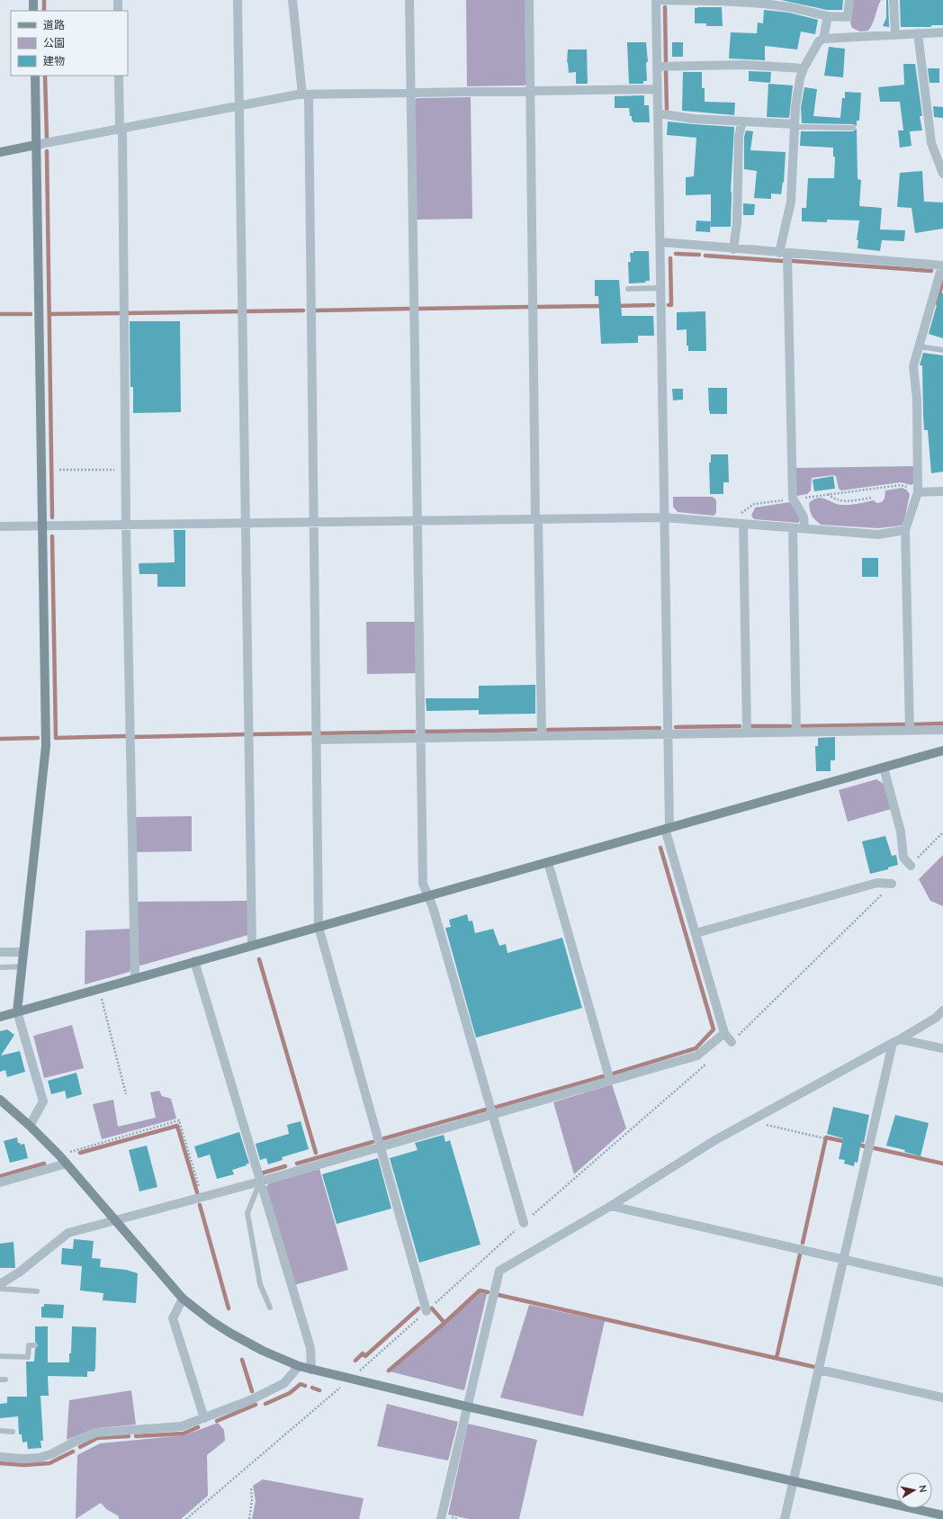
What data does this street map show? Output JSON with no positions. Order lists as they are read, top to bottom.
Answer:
{
  "legend": ["道路", "公園", "建物"],
  "north": "right"
}
